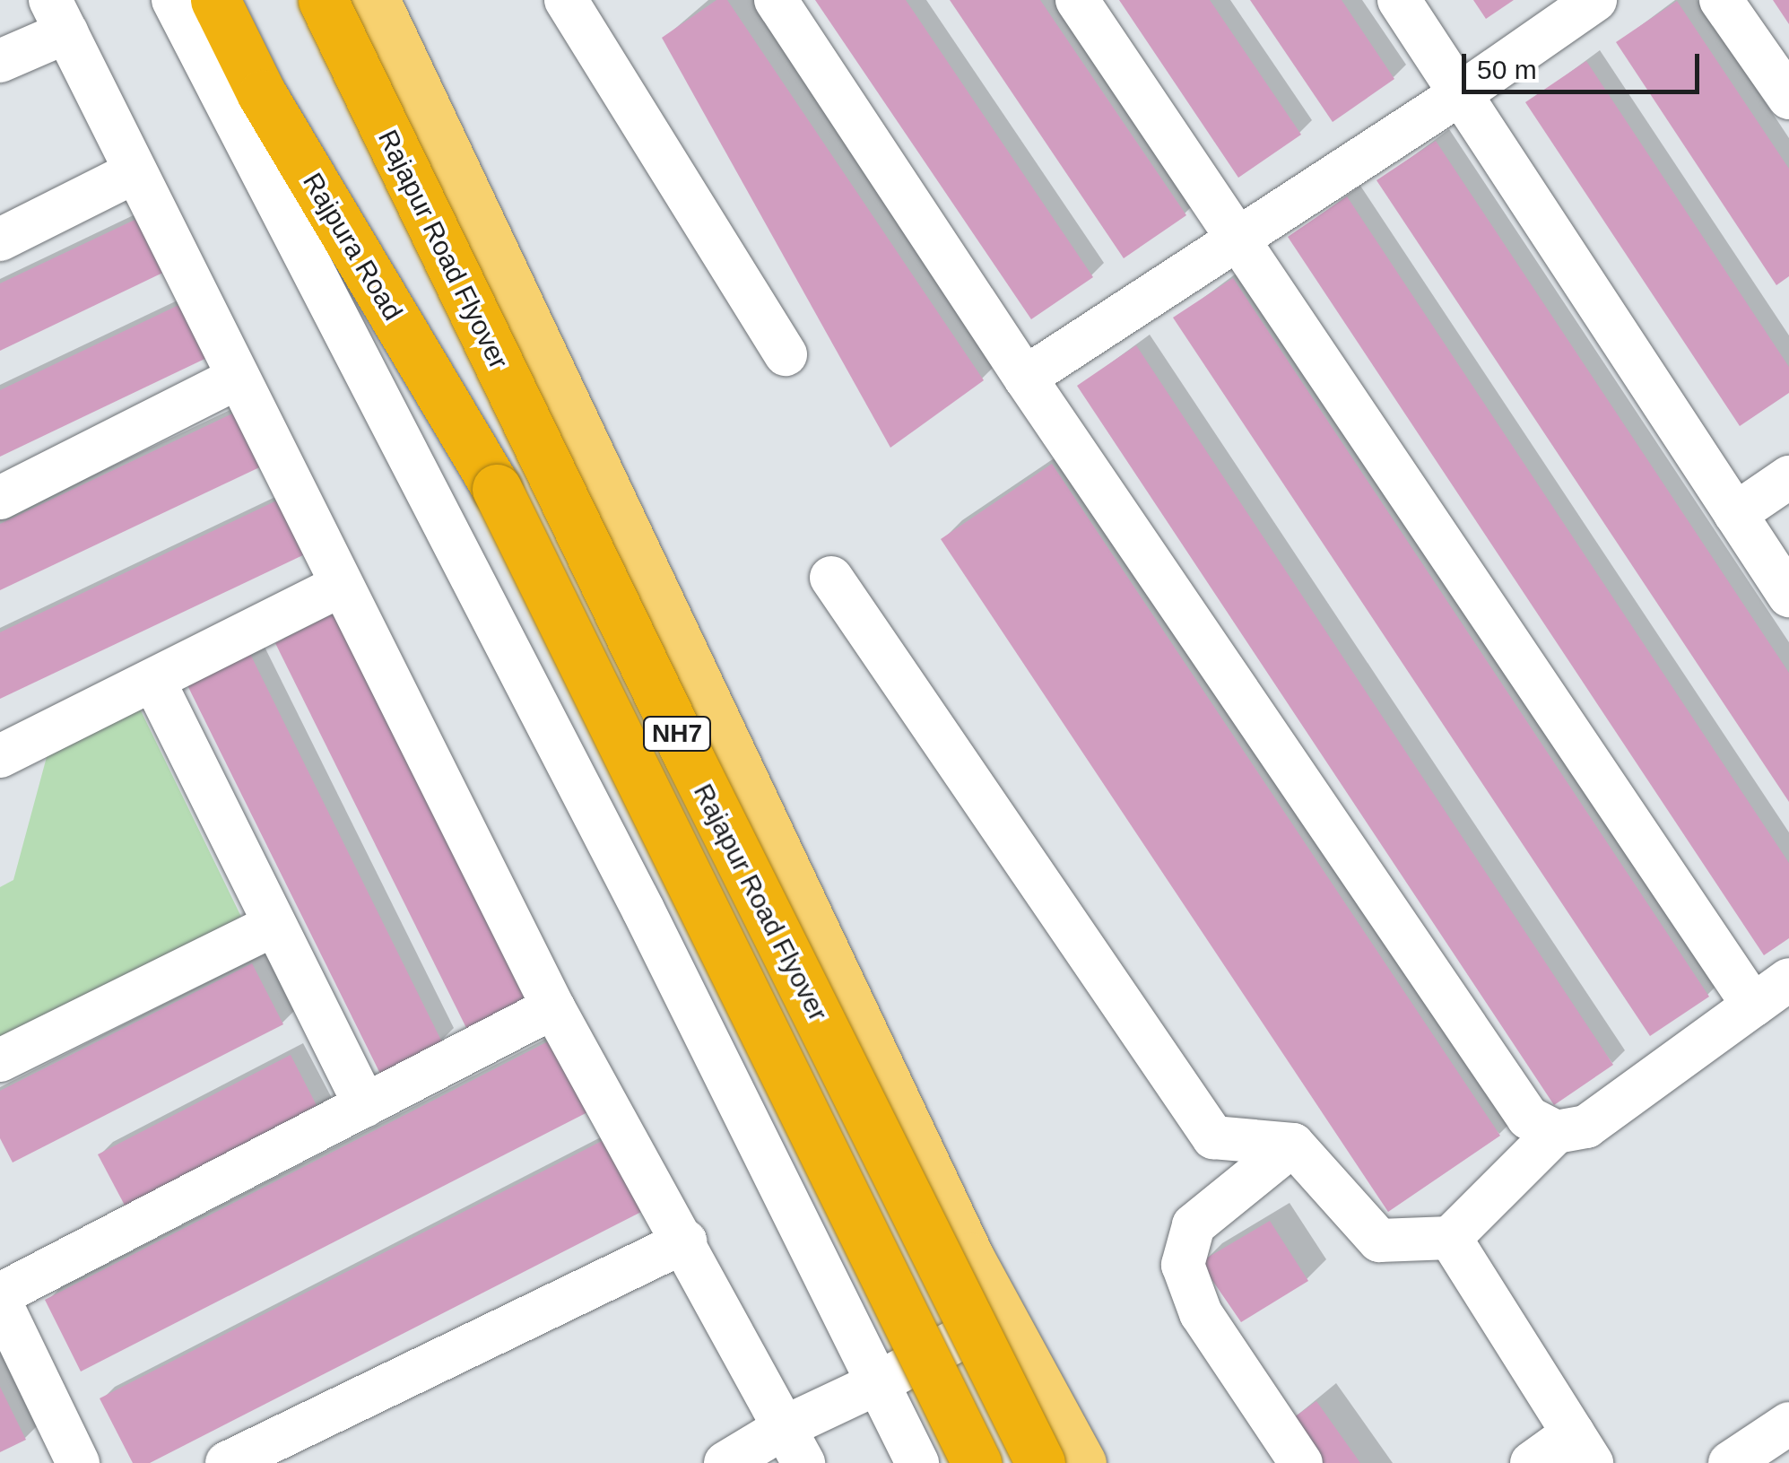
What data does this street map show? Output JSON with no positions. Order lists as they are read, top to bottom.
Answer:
{
  "streets": {
    "highway": ["Rajpura Road", "Rajapur Road Flyover", "NH7"]
  },
  "crossings": [
    ["Rajpura Road", "Rajapur Road Flyover"]
  ],
  "scale_bar": "50 m"
}
